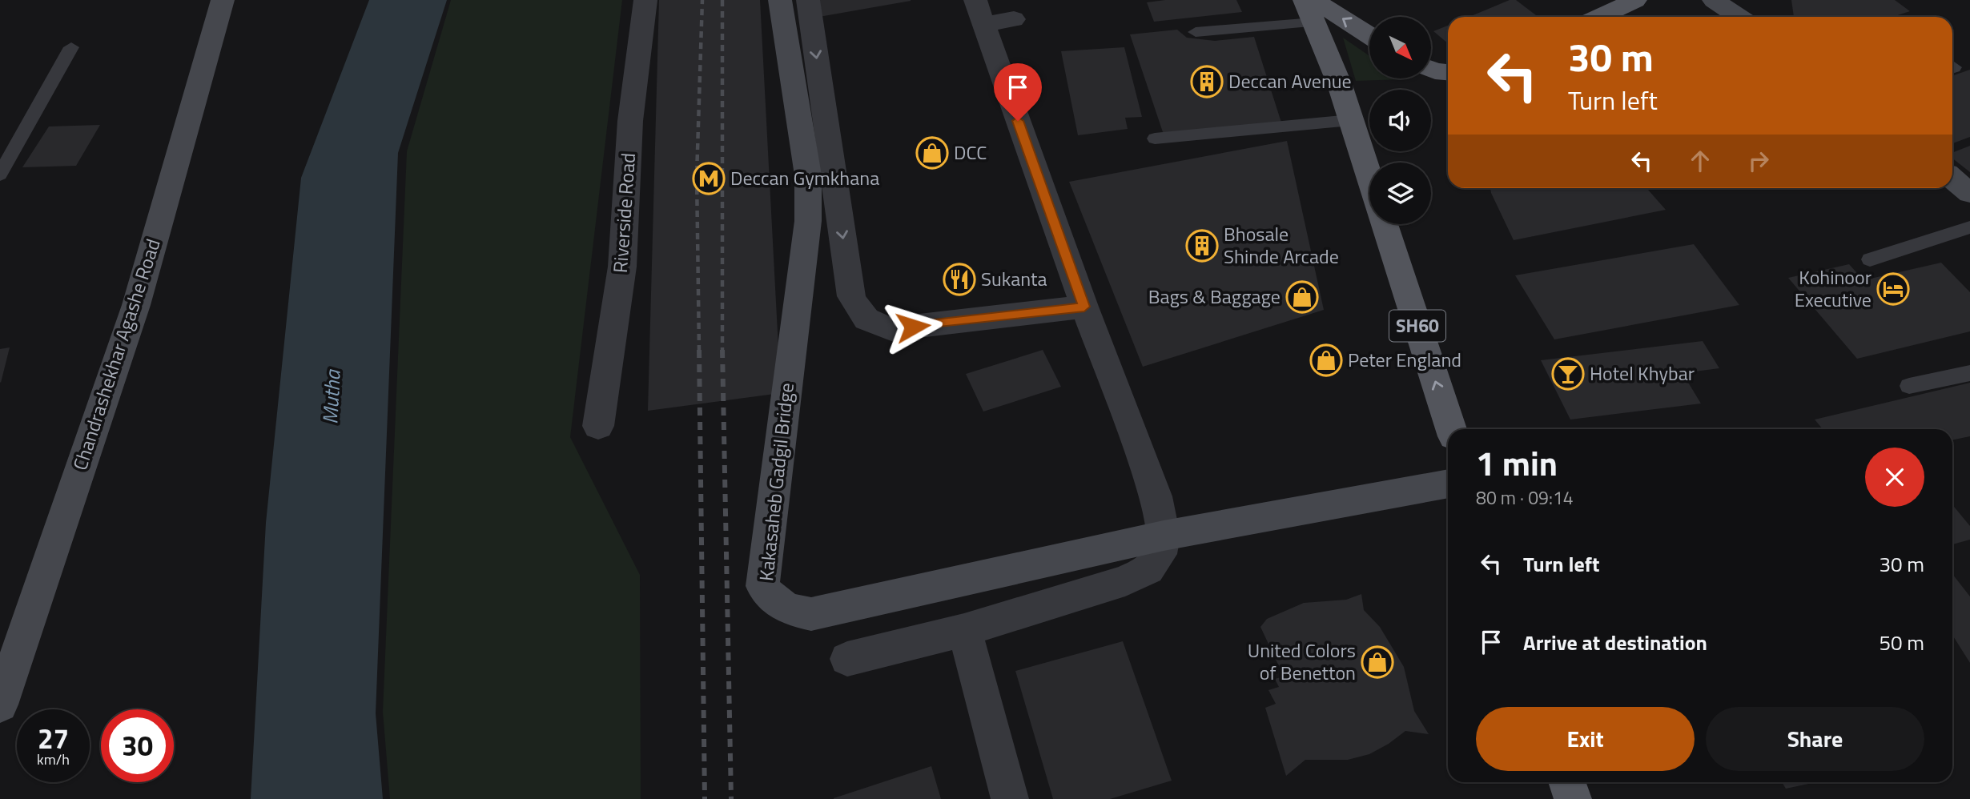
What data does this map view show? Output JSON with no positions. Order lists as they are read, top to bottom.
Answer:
{
  "streets": {
    "main road": ["SH60"],
    "street": ["Riverside Road", "Chandrashekhar Agashe Road", "Kakasaheb Gadgil Bridge"]
  },
  "water": ["Mutha"],
  "places": {
    "building": ["Deccan Avenue", "Bhosale Shinde Arcade"],
    "shop": [
      "DCC",
      "Bags & Baggage",
      "Peter England",
      "United Colors of Benetton"
    ],
    "metro station": ["Deccan Gymkhana"],
    "restaurant": ["Sukanta"],
    "hotel": ["Kohinoor Executive"],
    "bar": ["Hotel Khybar"]
  },
  "north": "bottom right",
  "page": {
    "turn": ["30 m", "Turn left"],
    "heading": ["1 min", "80 m · 09:14"],
    "list": [
      {
        "name": "Turn left",
        "value": "30 m"
      },
      {
        "name": "Arrive at destination",
        "value": "50 m"
      }
    ],
    "buttons": ["Exit", "Share"],
    "speed": "27 km/h",
    "limit": "30"
  }
}
